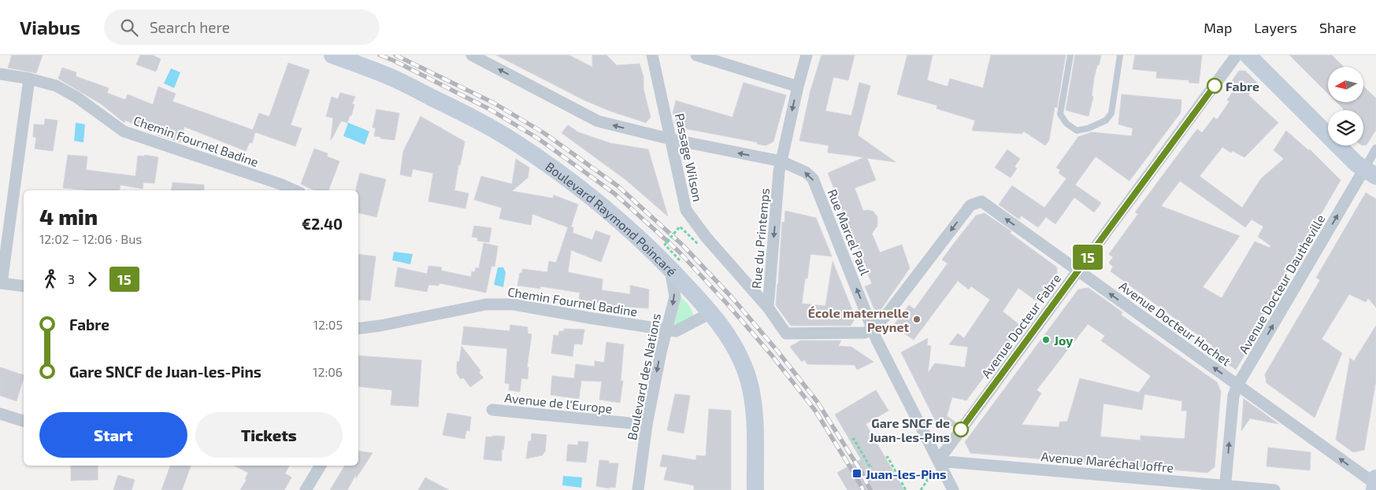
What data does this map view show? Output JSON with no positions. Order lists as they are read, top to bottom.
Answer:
{
  "streets": {
    "main road": ["Boulevard Raymond Poincaré"],
    "street": [
      "Chemin Fournel Badine",
      "Passage Wilson",
      "Rue Marcel Paul",
      "Rue du Printemps",
      "Avenue Docteur Dautheville",
      "Avenue Docteur Hochet",
      "Avenue Docteur Fabre",
      "Boulevard des Nations",
      "Avenue de l'Europe",
      "Avenue Maréchal Joffre"
    ]
  },
  "crossings": [
    ["Chemin Fournel Badine", "Boulevard Raymond Poincaré"],
    ["Chemin Fournel Badine", "Boulevard des Nations"],
    ["Passage Wilson", "Rue Marcel Paul"],
    ["Passage Wilson", "Rue du Printemps"],
    ["Boulevard Raymond Poincaré", "Boulevard des Nations"],
    ["Rue Marcel Paul", "Rue du Printemps"],
    ["Rue Marcel Paul", "Avenue Docteur Hochet"],
    ["Rue Marcel Paul", "Avenue Docteur Fabre"],
    ["Rue Marcel Paul", "Avenue Maréchal Joffre"],
    ["Rue du Printemps", "Avenue Docteur Hochet"],
    ["Avenue Docteur Dautheville", "Avenue Docteur Hochet"],
    ["Avenue Docteur Dautheville", "Avenue Maréchal Joffre"],
    ["Avenue Docteur Hochet", "Avenue Docteur Fabre"],
    ["Avenue Docteur Fabre", "Avenue Maréchal Joffre"],
    ["Boulevard des Nations", "Avenue de l'Europe"]
  ],
  "one_way": [
    "Rue Marcel Paul",
    "Rue du Printemps",
    "Avenue Docteur Dautheville",
    "Avenue Docteur Hochet",
    "Boulevard des Nations"
  ],
  "places": {
    "other": [
      "Fabre",
      "École maternelle Peynet",
      "Joy",
      "Gare SNCF de Juan-les-Pins"
    ],
    "transit": ["Juan-les-Pins"]
  },
  "lines": ["bus line 15"],
  "north": "left",
  "page": {
    "header": "Viabus",
    "search": "Search here",
    "nav": ["Map", "Layers", "Share"],
    "on_map": "15",
    "heading": ["4 min", "12:02 – 12:06 · Bus", "€2.40"],
    "legs": ["3", "15"],
    "list": [
      {
        "name": "Fabre",
        "value": "12:05"
      },
      {
        "name": "Gare SNCF de Juan-les-Pins",
        "value": "12:06"
      }
    ],
    "buttons": ["Start", "Tickets"]
  }
}
